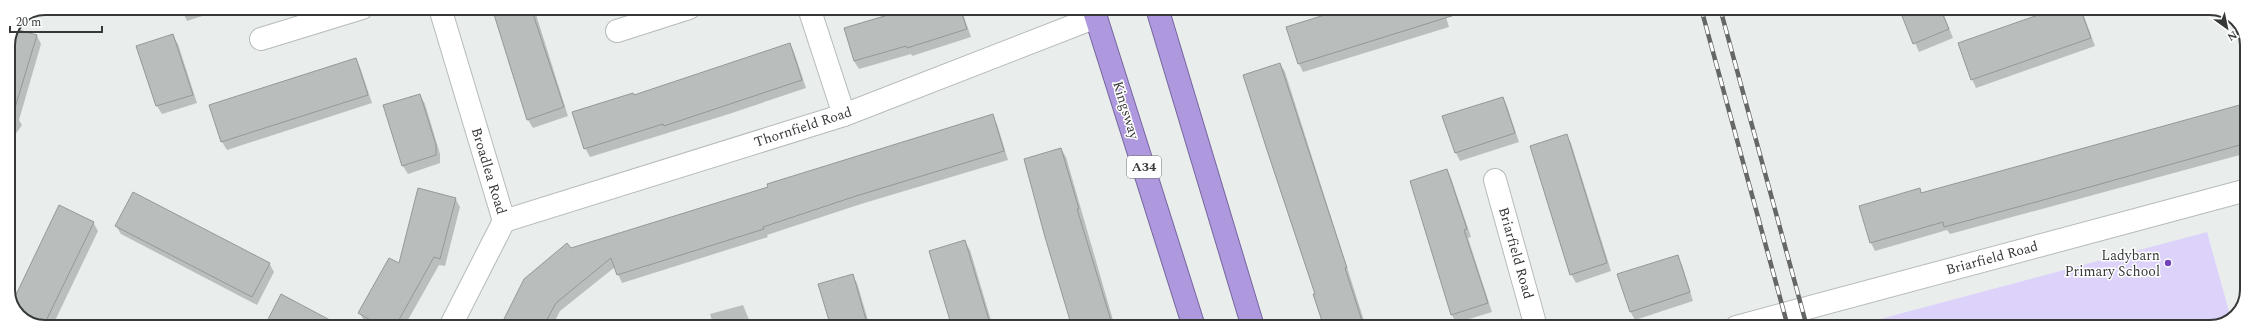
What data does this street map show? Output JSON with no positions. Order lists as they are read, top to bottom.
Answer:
{
  "streets": {
    "highway": ["Kingsway", "A34"],
    "street": ["Thornfield Road", "Broadlea Road", "Briarfield Road"]
  },
  "crossings": [
    ["Thornfield Road", "Broadlea Road"]
  ],
  "places": ["Ladybarn Primary School"],
  "scale_bar": "20 m",
  "north": "bottom right"
}
